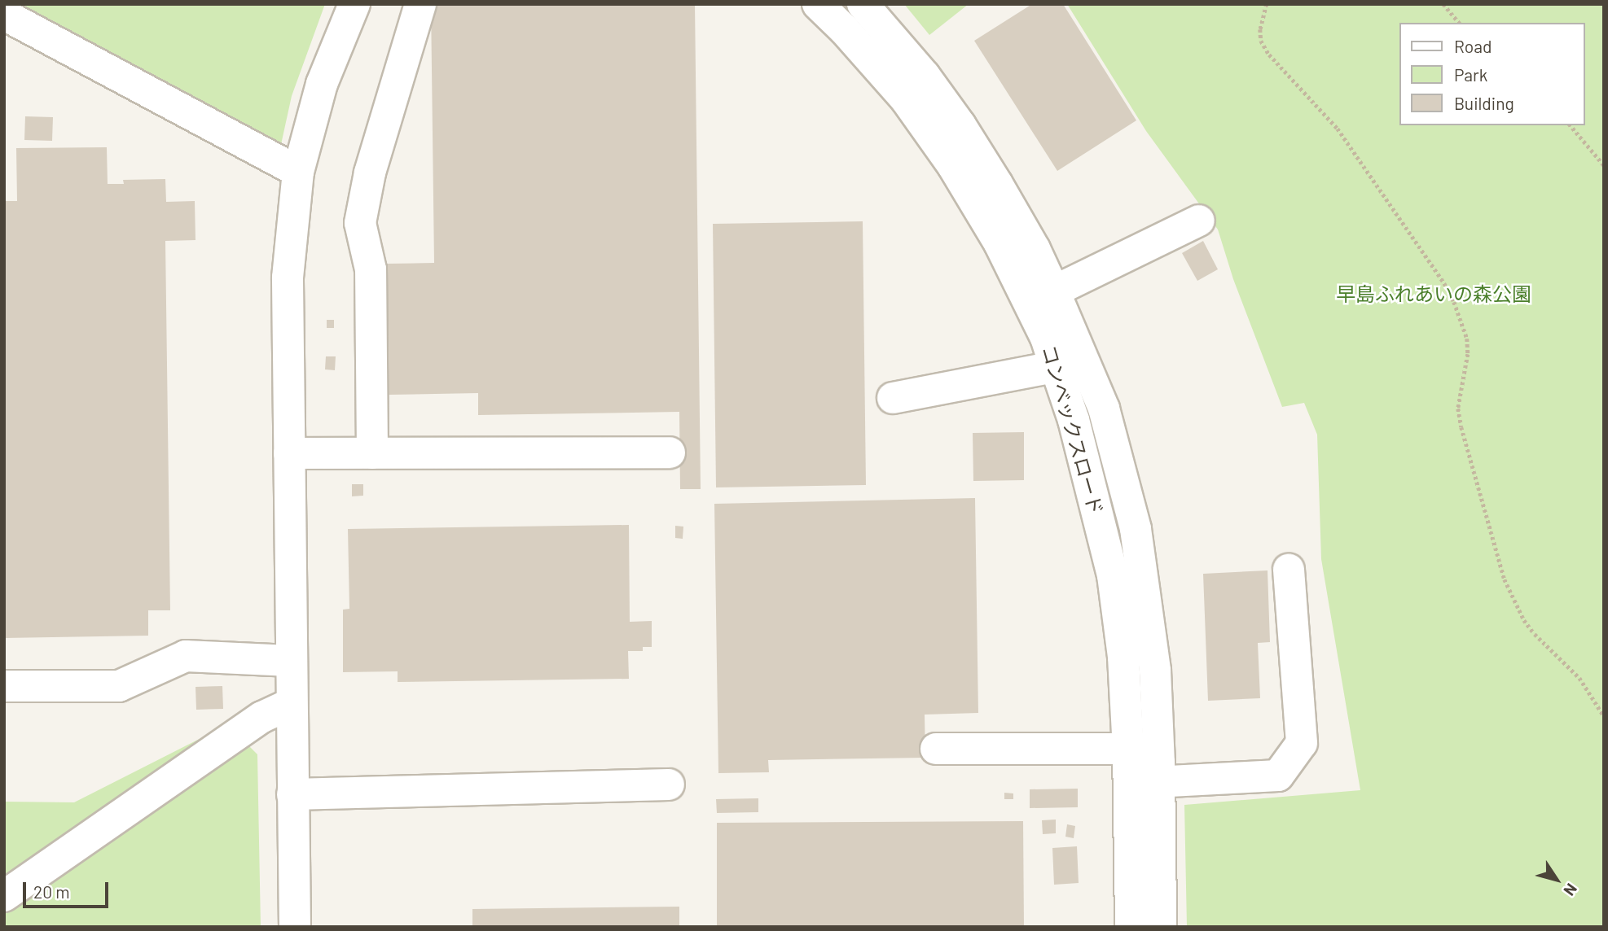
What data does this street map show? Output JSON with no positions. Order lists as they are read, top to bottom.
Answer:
{
  "streets": {
    "street": ["コンベックスロード"]
  },
  "parks": ["早島ふれあいの森公園"],
  "legend": ["Road", "Park", "Building"],
  "scale_bar": "20 m",
  "north": "bottom right"
}
